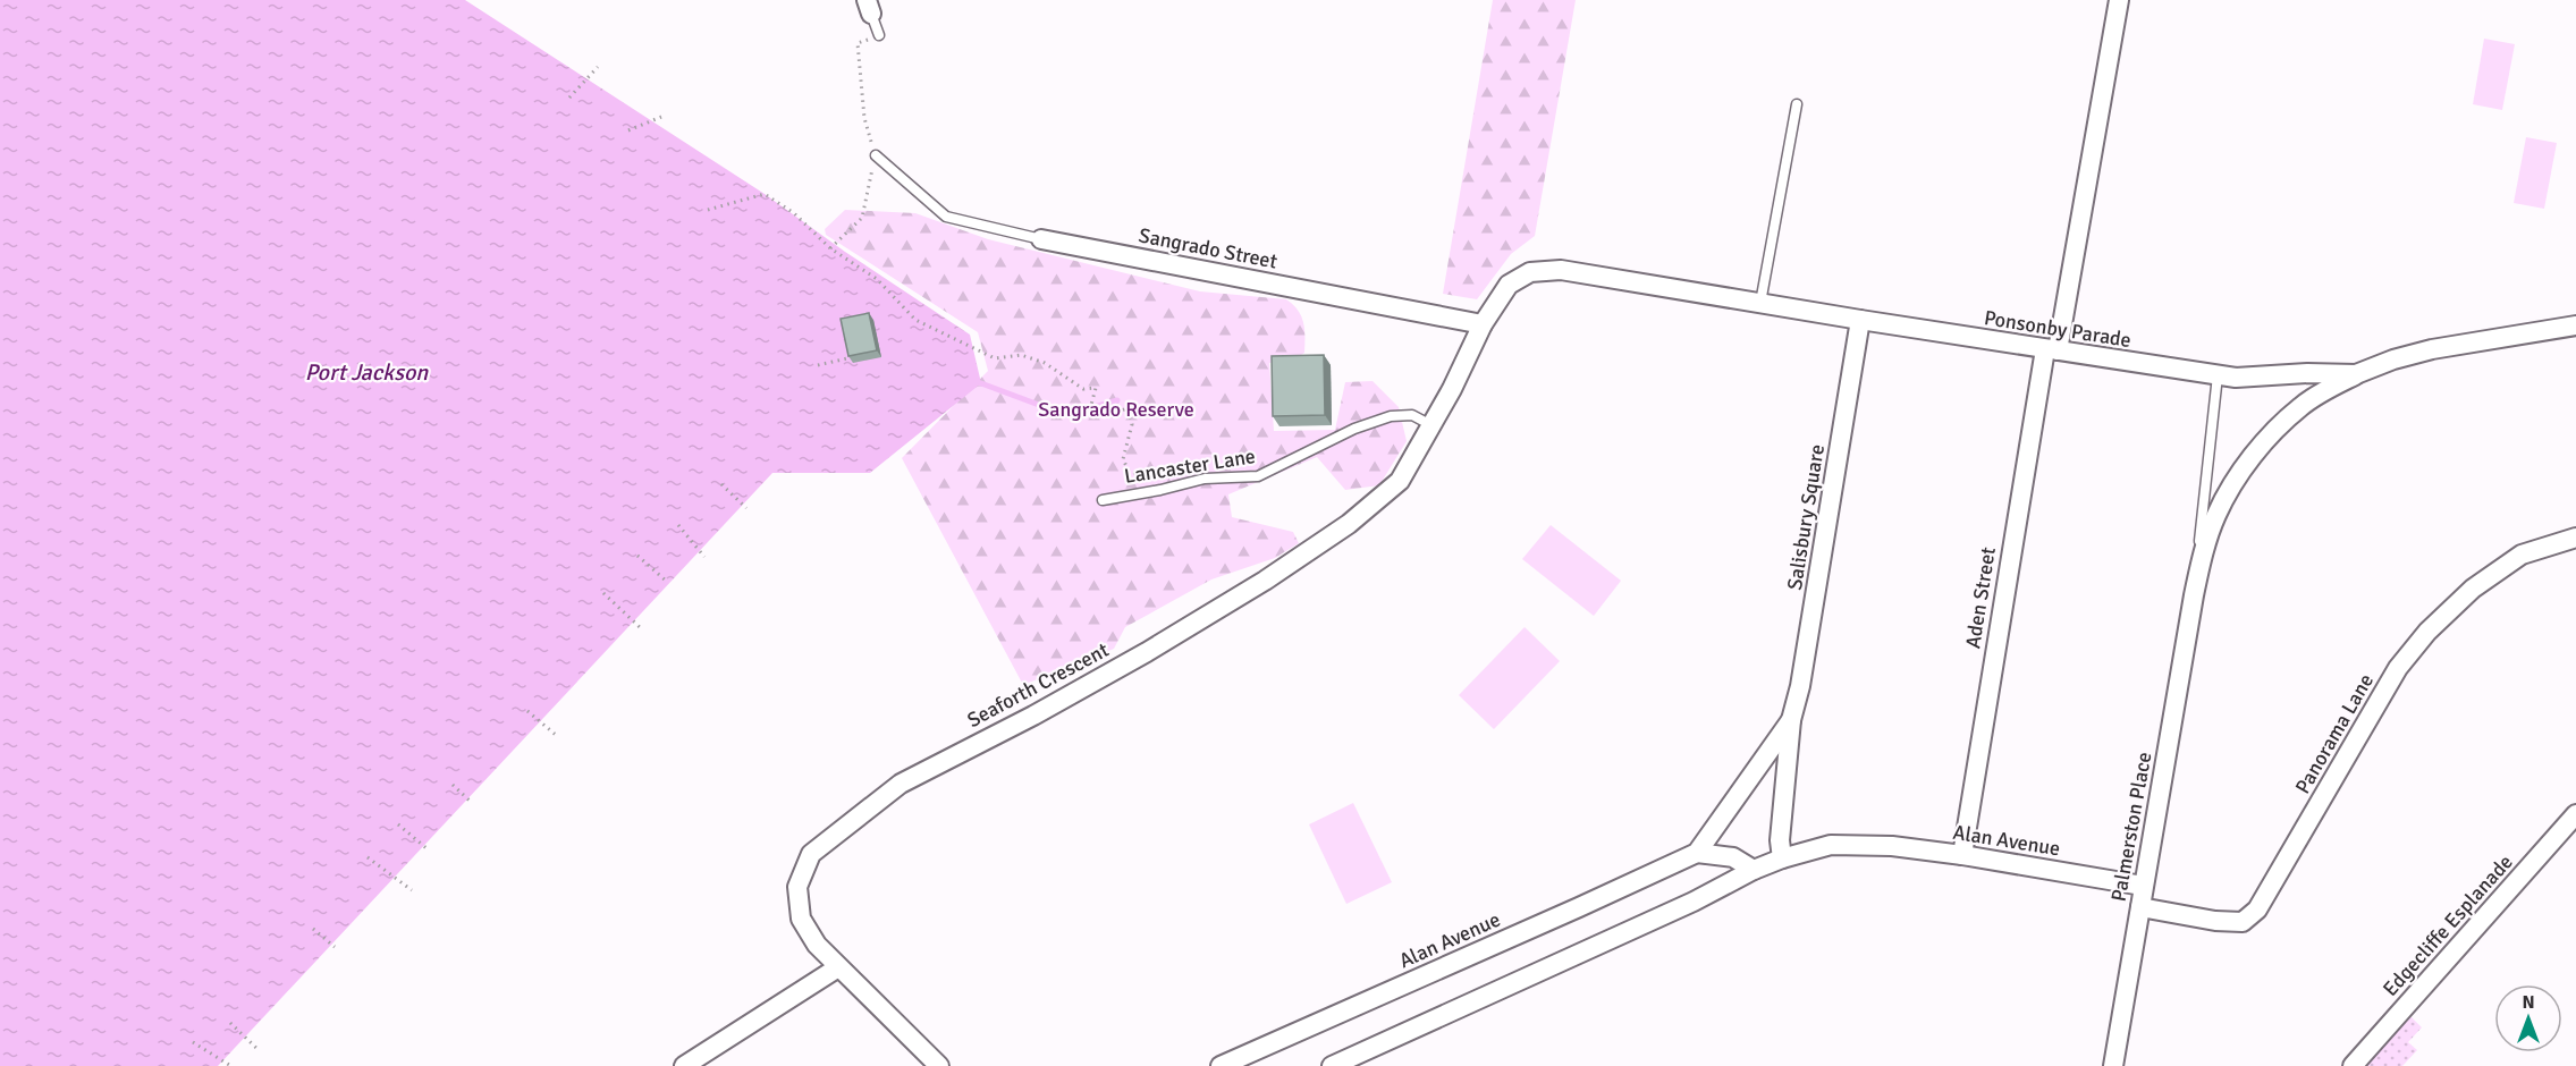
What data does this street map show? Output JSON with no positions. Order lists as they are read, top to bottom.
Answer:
{
  "streets": {
    "street": [
      "Sangrado Street",
      "Ponsonby Parade",
      "Salisbury Square",
      "Aden Street",
      "Seaforth Crescent",
      "Panorama Lane",
      "Palmerston Place",
      "Alan Avenue",
      "Edgecliffe Esplanade"
    ],
    "lane": ["Lancaster Lane"]
  },
  "crossings": [
    ["Sangrado Street", "Ponsonby Parade"],
    ["Sangrado Street", "Seaforth Crescent"],
    ["Ponsonby Parade", "Salisbury Square"],
    ["Ponsonby Parade", "Aden Street"],
    ["Ponsonby Parade", "Seaforth Crescent"],
    ["Ponsonby Parade", "Palmerston Place"],
    ["Lancaster Lane", "Seaforth Crescent"],
    ["Salisbury Square", "Alan Avenue"],
    ["Aden Street", "Alan Avenue"],
    ["Panorama Lane", "Palmerston Place"],
    ["Palmerston Place", "Alan Avenue"]
  ],
  "water": ["Port Jackson"],
  "parks": ["Sangrado Reserve"],
  "north": "top"
}
